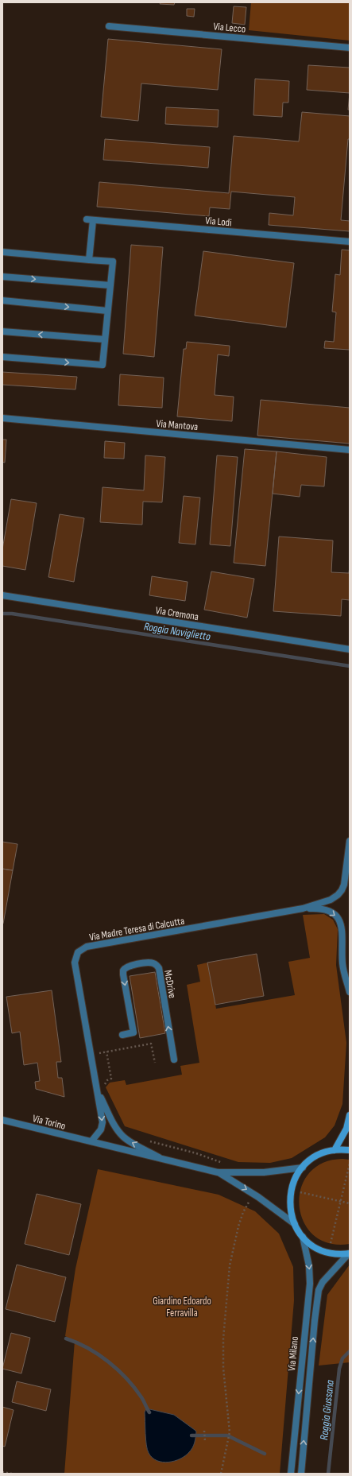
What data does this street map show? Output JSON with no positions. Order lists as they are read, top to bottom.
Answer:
{
  "streets": {
    "street": [
      "Via Lecco",
      "Via Lodi",
      "Via Mantova",
      "Via Cremona",
      "Via Madre Teresa di Calcutta",
      "McDrive",
      "Via Torino",
      "Via Milano"
    ]
  },
  "crossings": [
    ["Via Madre Teresa di Calcutta", "Via Torino"]
  ],
  "water": ["Roggia Naviglietto", "Roggia Giussana"],
  "parks": ["Giardino Edoardo Ferravilla"]
}
